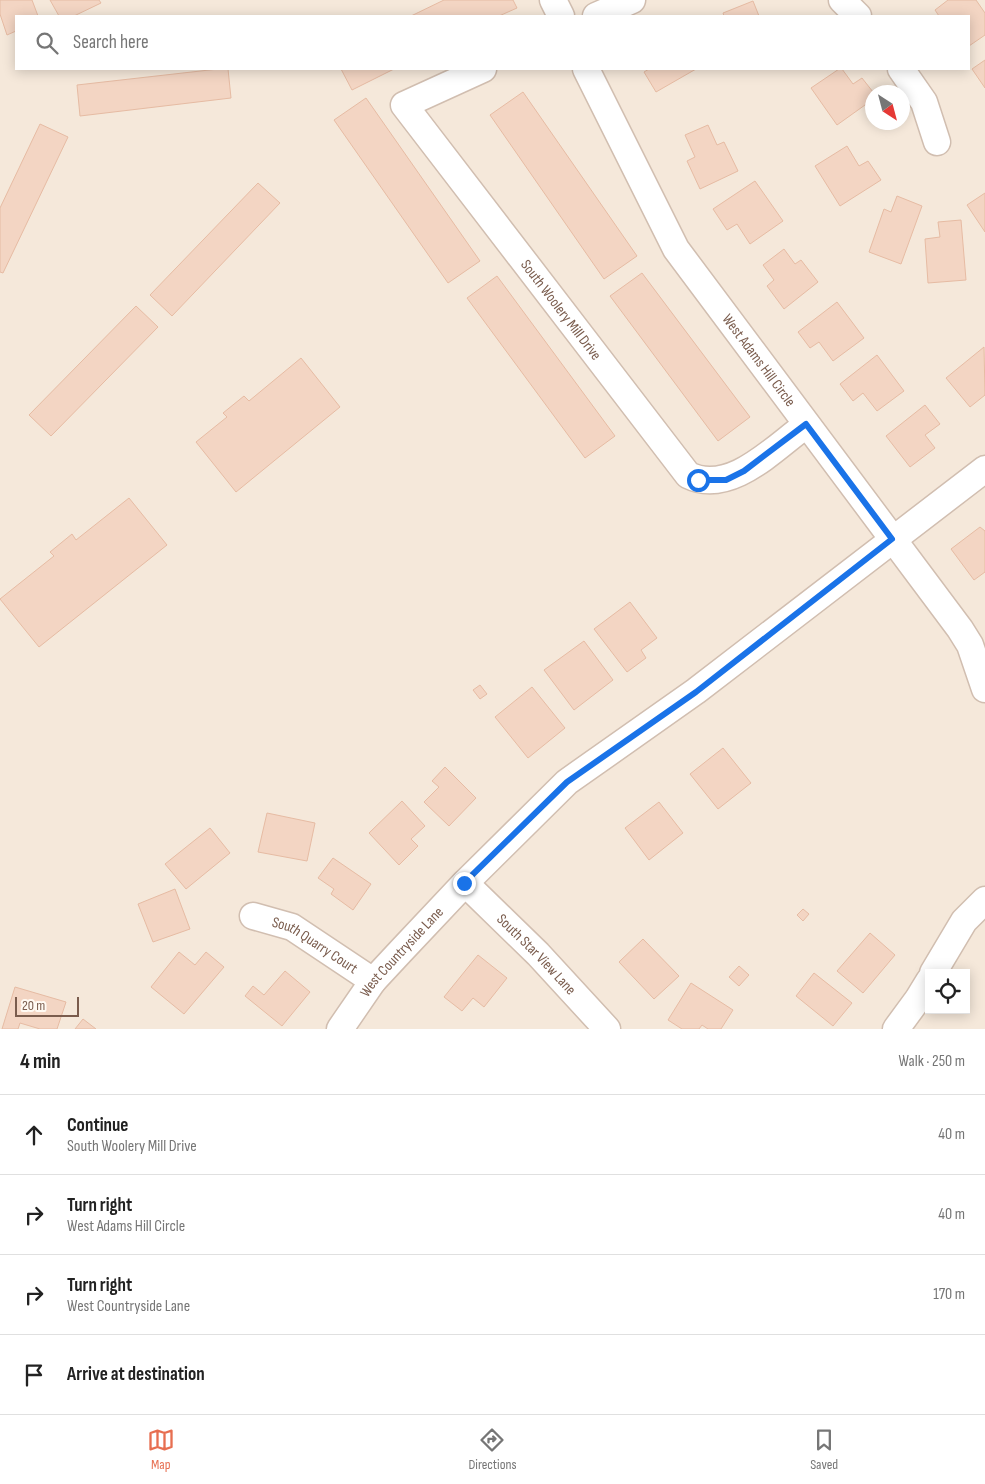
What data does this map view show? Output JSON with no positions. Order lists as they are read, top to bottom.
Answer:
{
  "streets": {
    "street": [
      "South Woolery Mill Drive",
      "West Adams Hill Circle",
      "South Quarry Court",
      "West Countryside Lane",
      "South Star View Lane"
    ]
  },
  "crossings": [
    ["South Woolery Mill Drive", "West Adams Hill Circle"],
    ["West Adams Hill Circle", "West Countryside Lane"],
    ["South Quarry Court", "West Countryside Lane"],
    ["West Countryside Lane", "South Star View Lane"]
  ],
  "scale_bar": "20 m",
  "north": "bottom right",
  "page": {
    "search": "Search here",
    "scale": "20 m",
    "heading": ["4 min", "Walk · 250 m"],
    "list": [
      ["Continue", "South Woolery Mill Drive", "40 m"],
      ["Turn right", "West Adams Hill Circle", "40 m"],
      ["Turn right", "West Countryside Lane", "170 m"],
      "Arrive at destination"
    ],
    "nav": ["Map", "Directions", "Saved"]
  }
}
